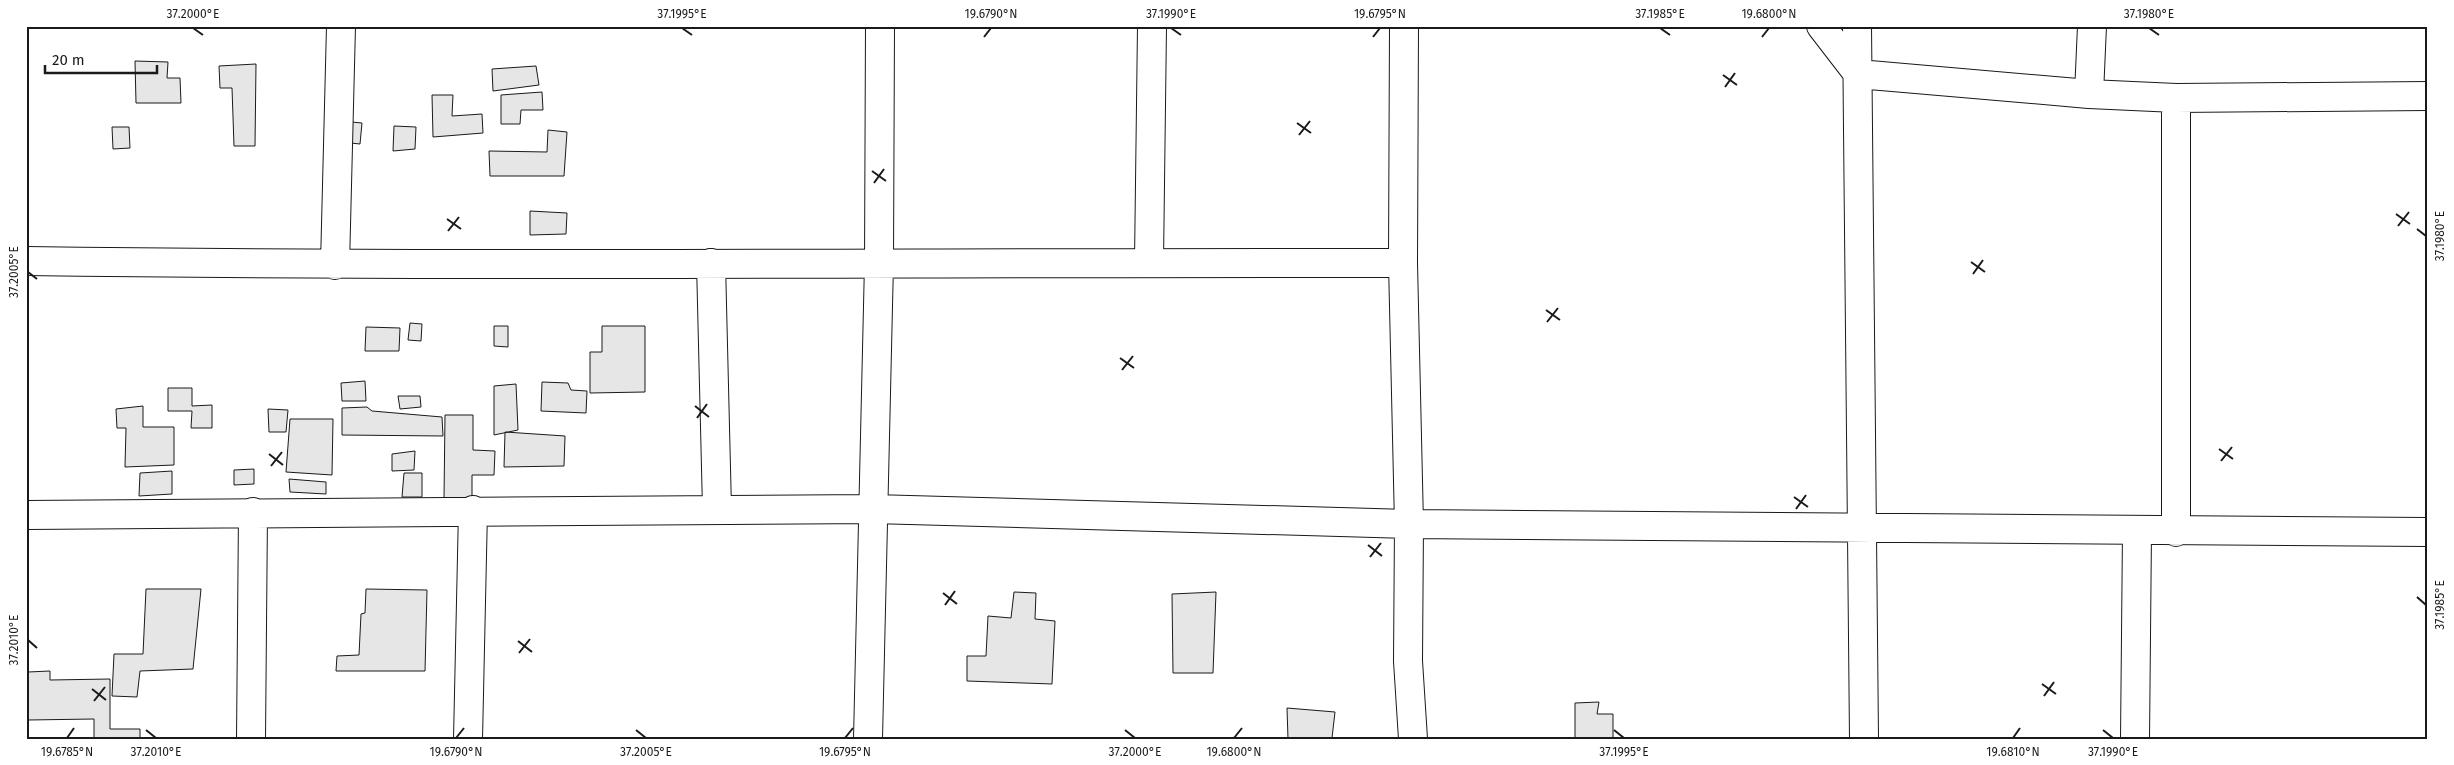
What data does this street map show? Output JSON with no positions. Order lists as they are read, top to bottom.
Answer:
{
  "scale_bar": "20 m",
  "coordinates": [
    "37.2000°E",
    "37.1995°E",
    "19.6790°N",
    "37.1990°E",
    "19.6795°N",
    "37.1985°E",
    "19.6800°N",
    "37.1980°E",
    "37.2005°E",
    "37.2010°E",
    "19.6785°N",
    "19.6810°N"
  ]
}
